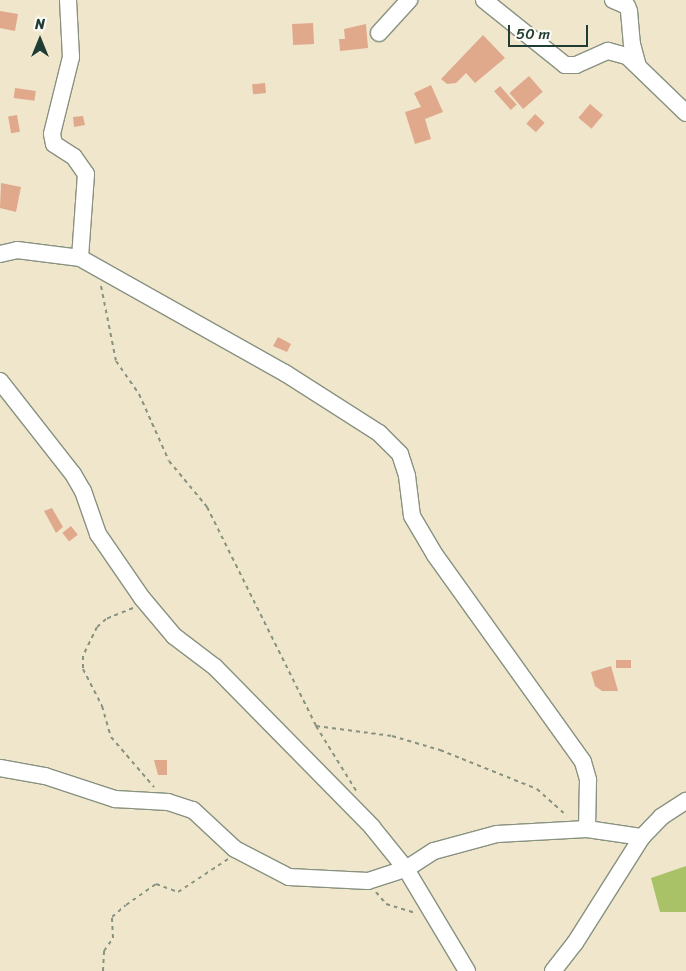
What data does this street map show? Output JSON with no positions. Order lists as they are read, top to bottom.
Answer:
{
  "scale_bar": "50 m",
  "north": "top"
}
